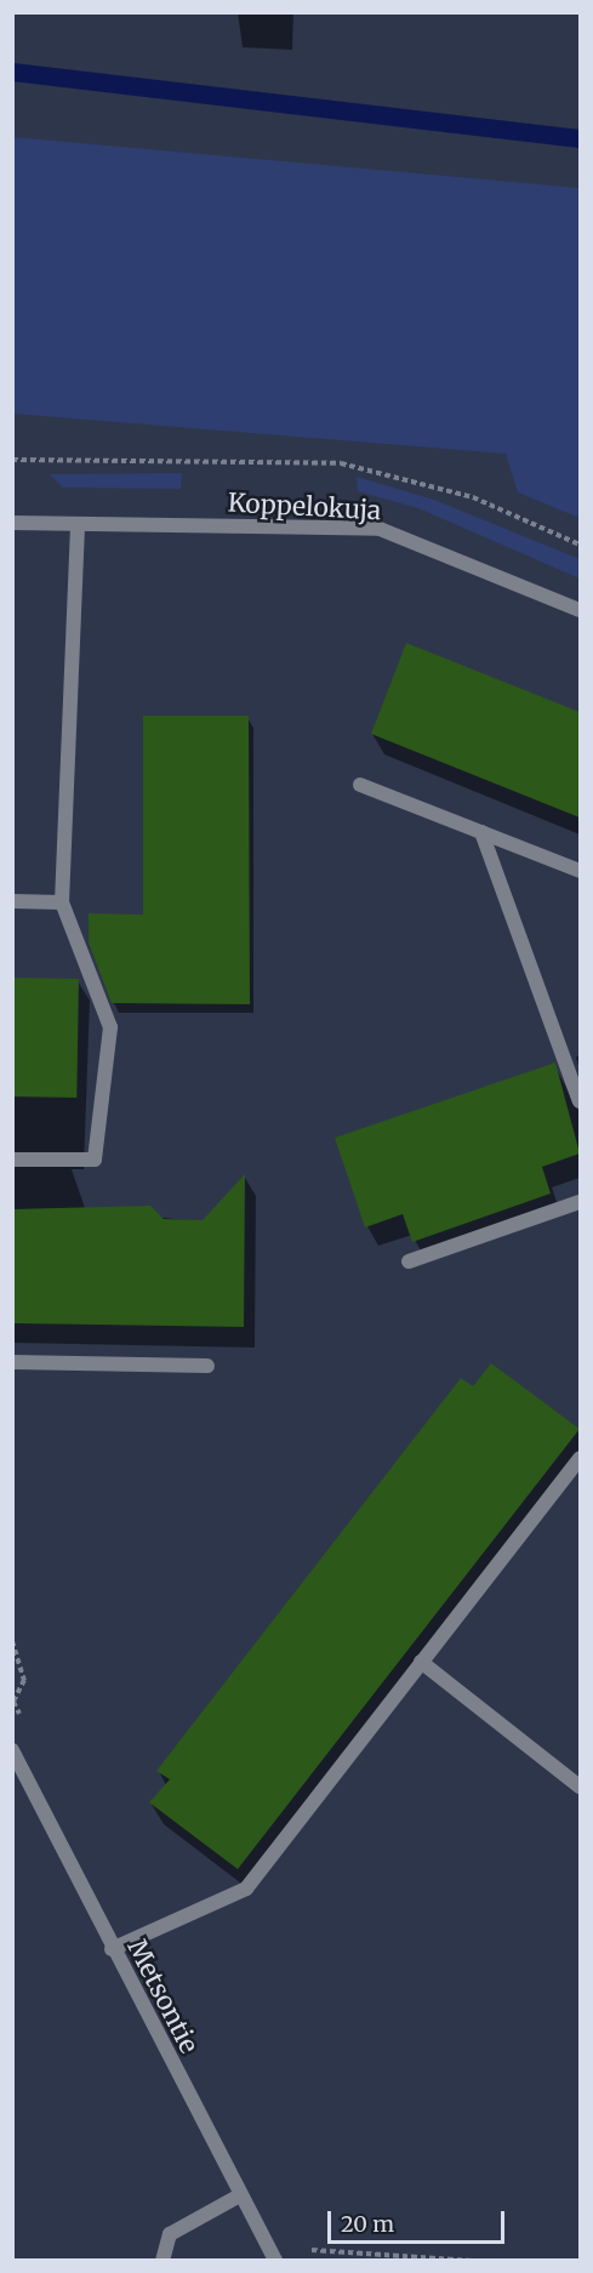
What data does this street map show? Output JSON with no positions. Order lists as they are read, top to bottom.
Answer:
{
  "streets": {
    "street": ["Koppelokuja", "Metsontie"]
  },
  "scale_bar": "20 m"
}
